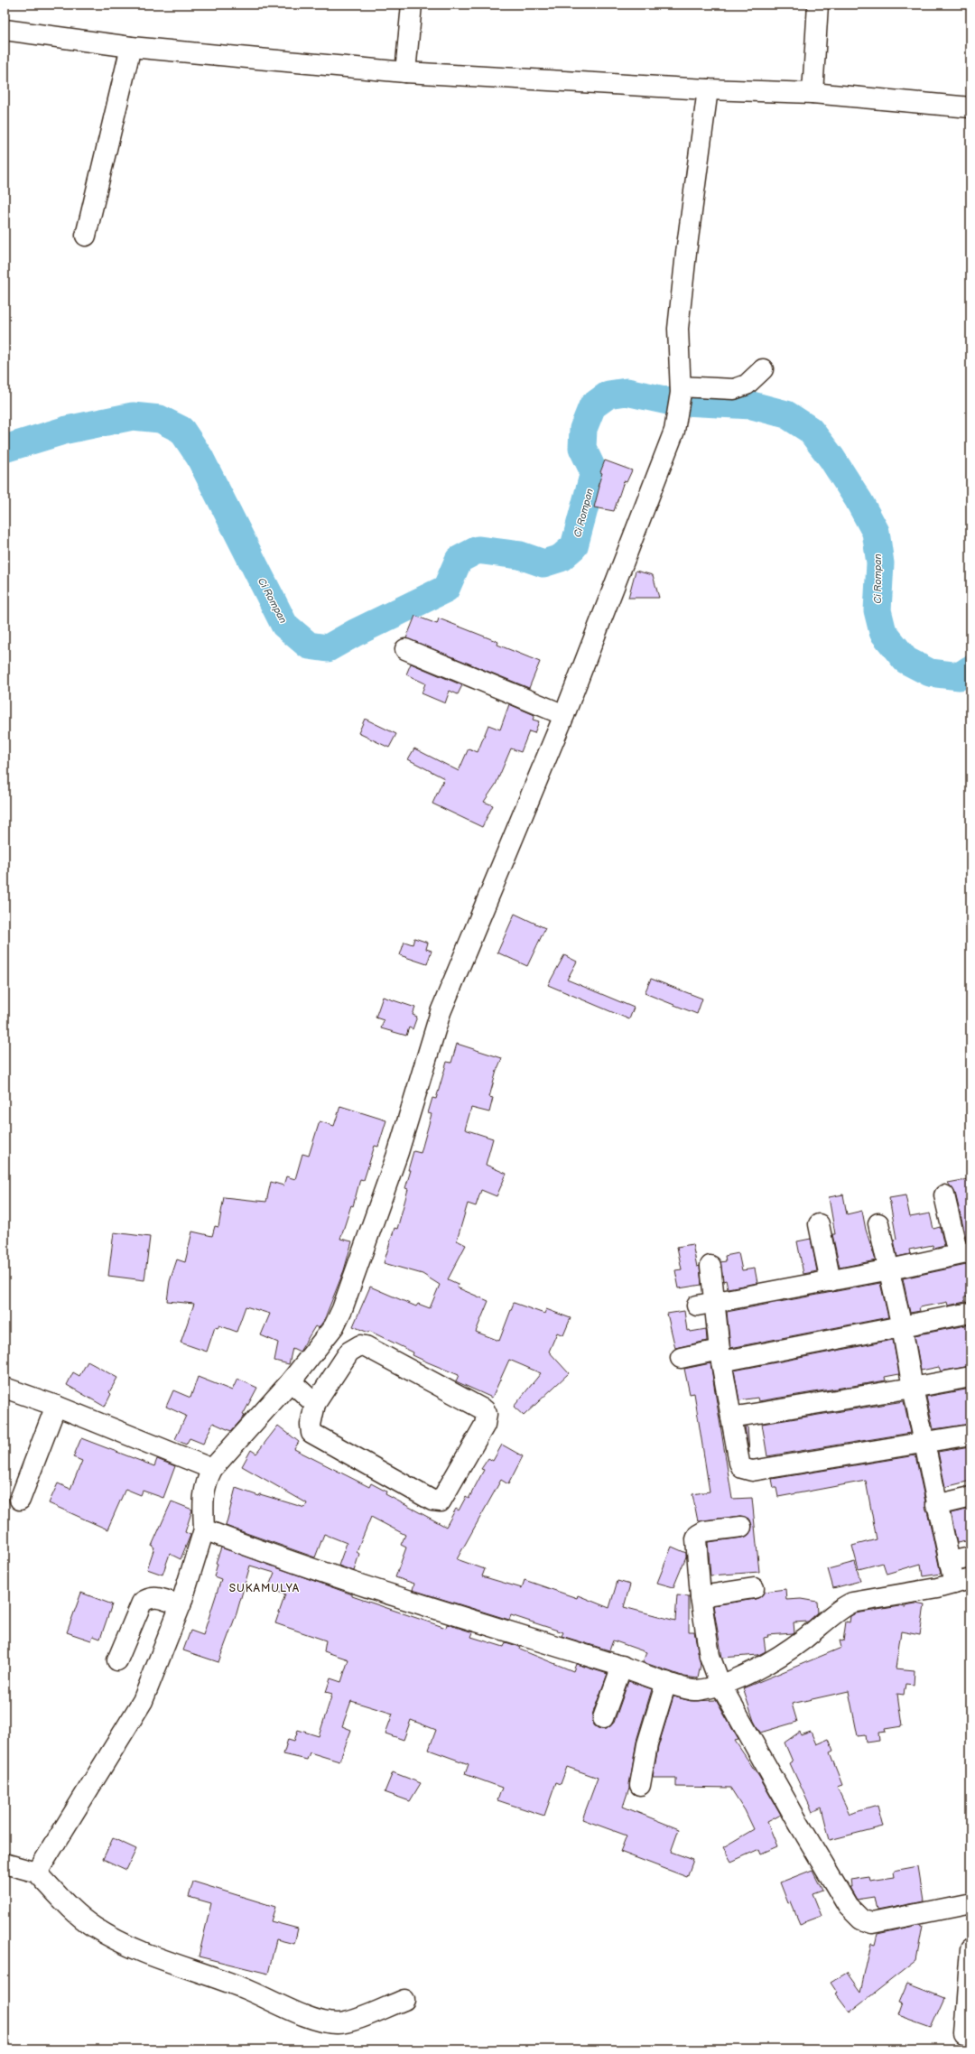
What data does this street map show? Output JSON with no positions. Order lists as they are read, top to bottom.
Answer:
{
  "districts": ["SUKAMULYA"],
  "water": ["Ci Rompan"]
}
